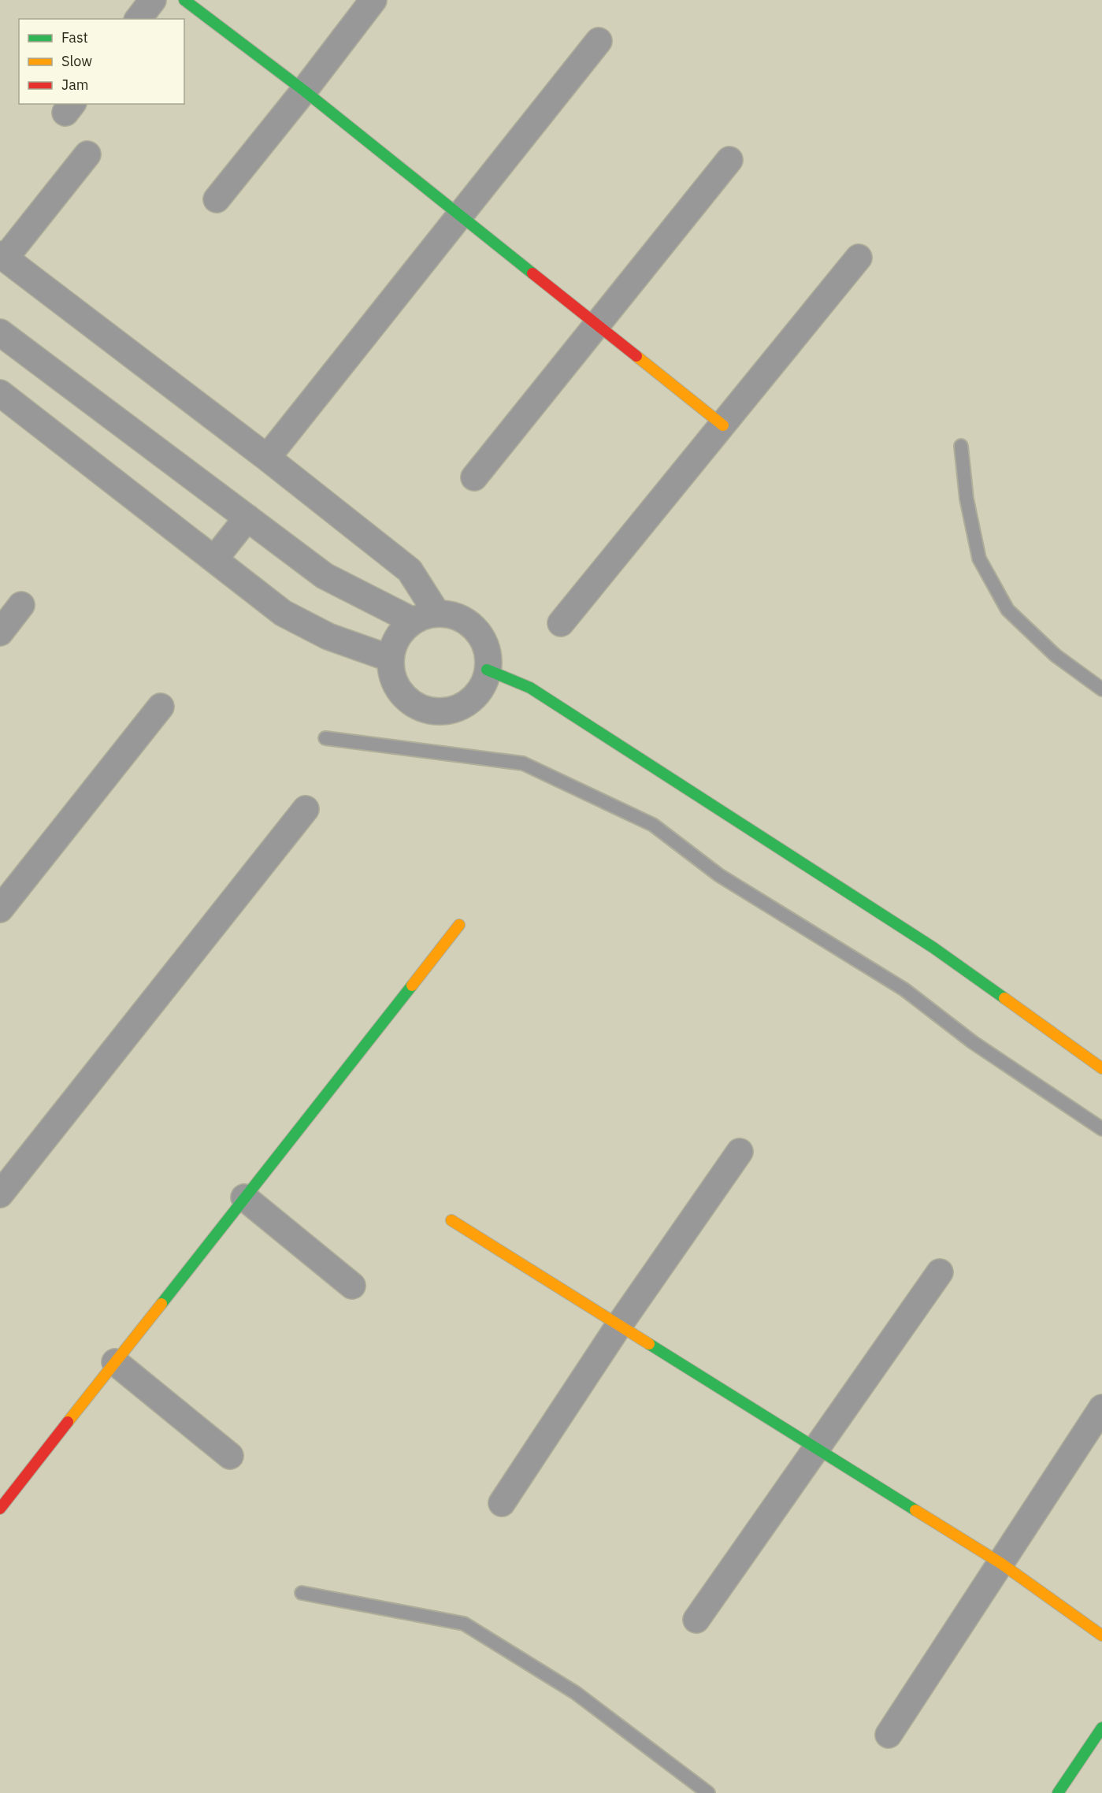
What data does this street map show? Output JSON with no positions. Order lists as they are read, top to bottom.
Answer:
{
  "legend": ["Fast", "Slow", "Jam"]
}
